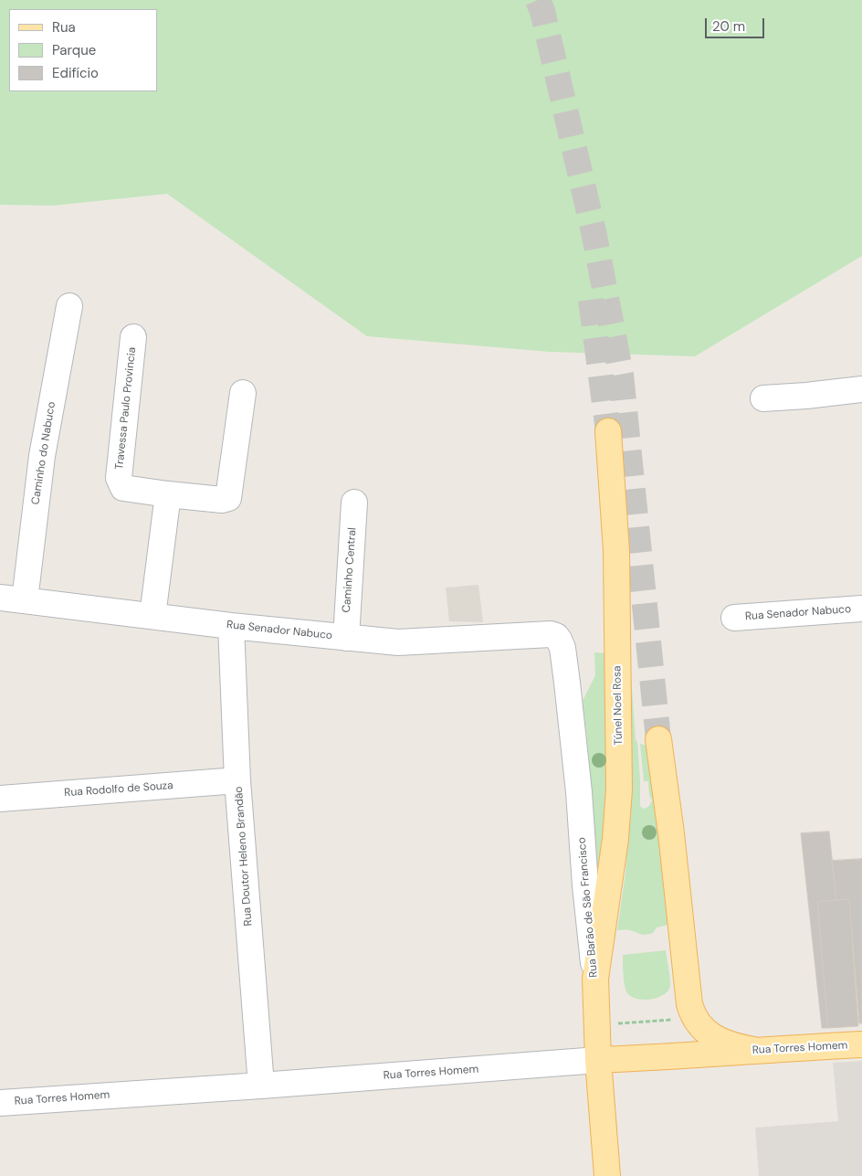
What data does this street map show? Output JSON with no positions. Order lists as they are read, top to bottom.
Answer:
{
  "streets": {
    "main road": ["Túnel Noel Rosa", "Rua Barão de São Francisco", "Rua Torres Homem"],
    "street": [
      "Travessa Paulo Provincia",
      "Caminho do Nabuco",
      "Caminho Central",
      "Rua Senador Nabuco",
      "Rua Rodolfo de Souza",
      "Rua Doutor Heleno Brandão"
    ]
  },
  "crossings": [
    ["Caminho do Nabuco", "Rua Senador Nabuco"],
    ["Caminho Central", "Rua Senador Nabuco"],
    ["Rua Senador Nabuco", "Rua Doutor Heleno Brandão"],
    ["Rua Senador Nabuco", "Rua Barão de São Francisco"],
    ["Túnel Noel Rosa", "Rua Barão de São Francisco"],
    ["Rua Rodolfo de Souza", "Rua Doutor Heleno Brandão"],
    ["Rua Doutor Heleno Brandão", "Rua Torres Homem"],
    ["Rua Barão de São Francisco", "Rua Torres Homem"]
  ],
  "legend": ["Rua", "Parque", "Edifício"],
  "scale_bar": "20 m"
}
